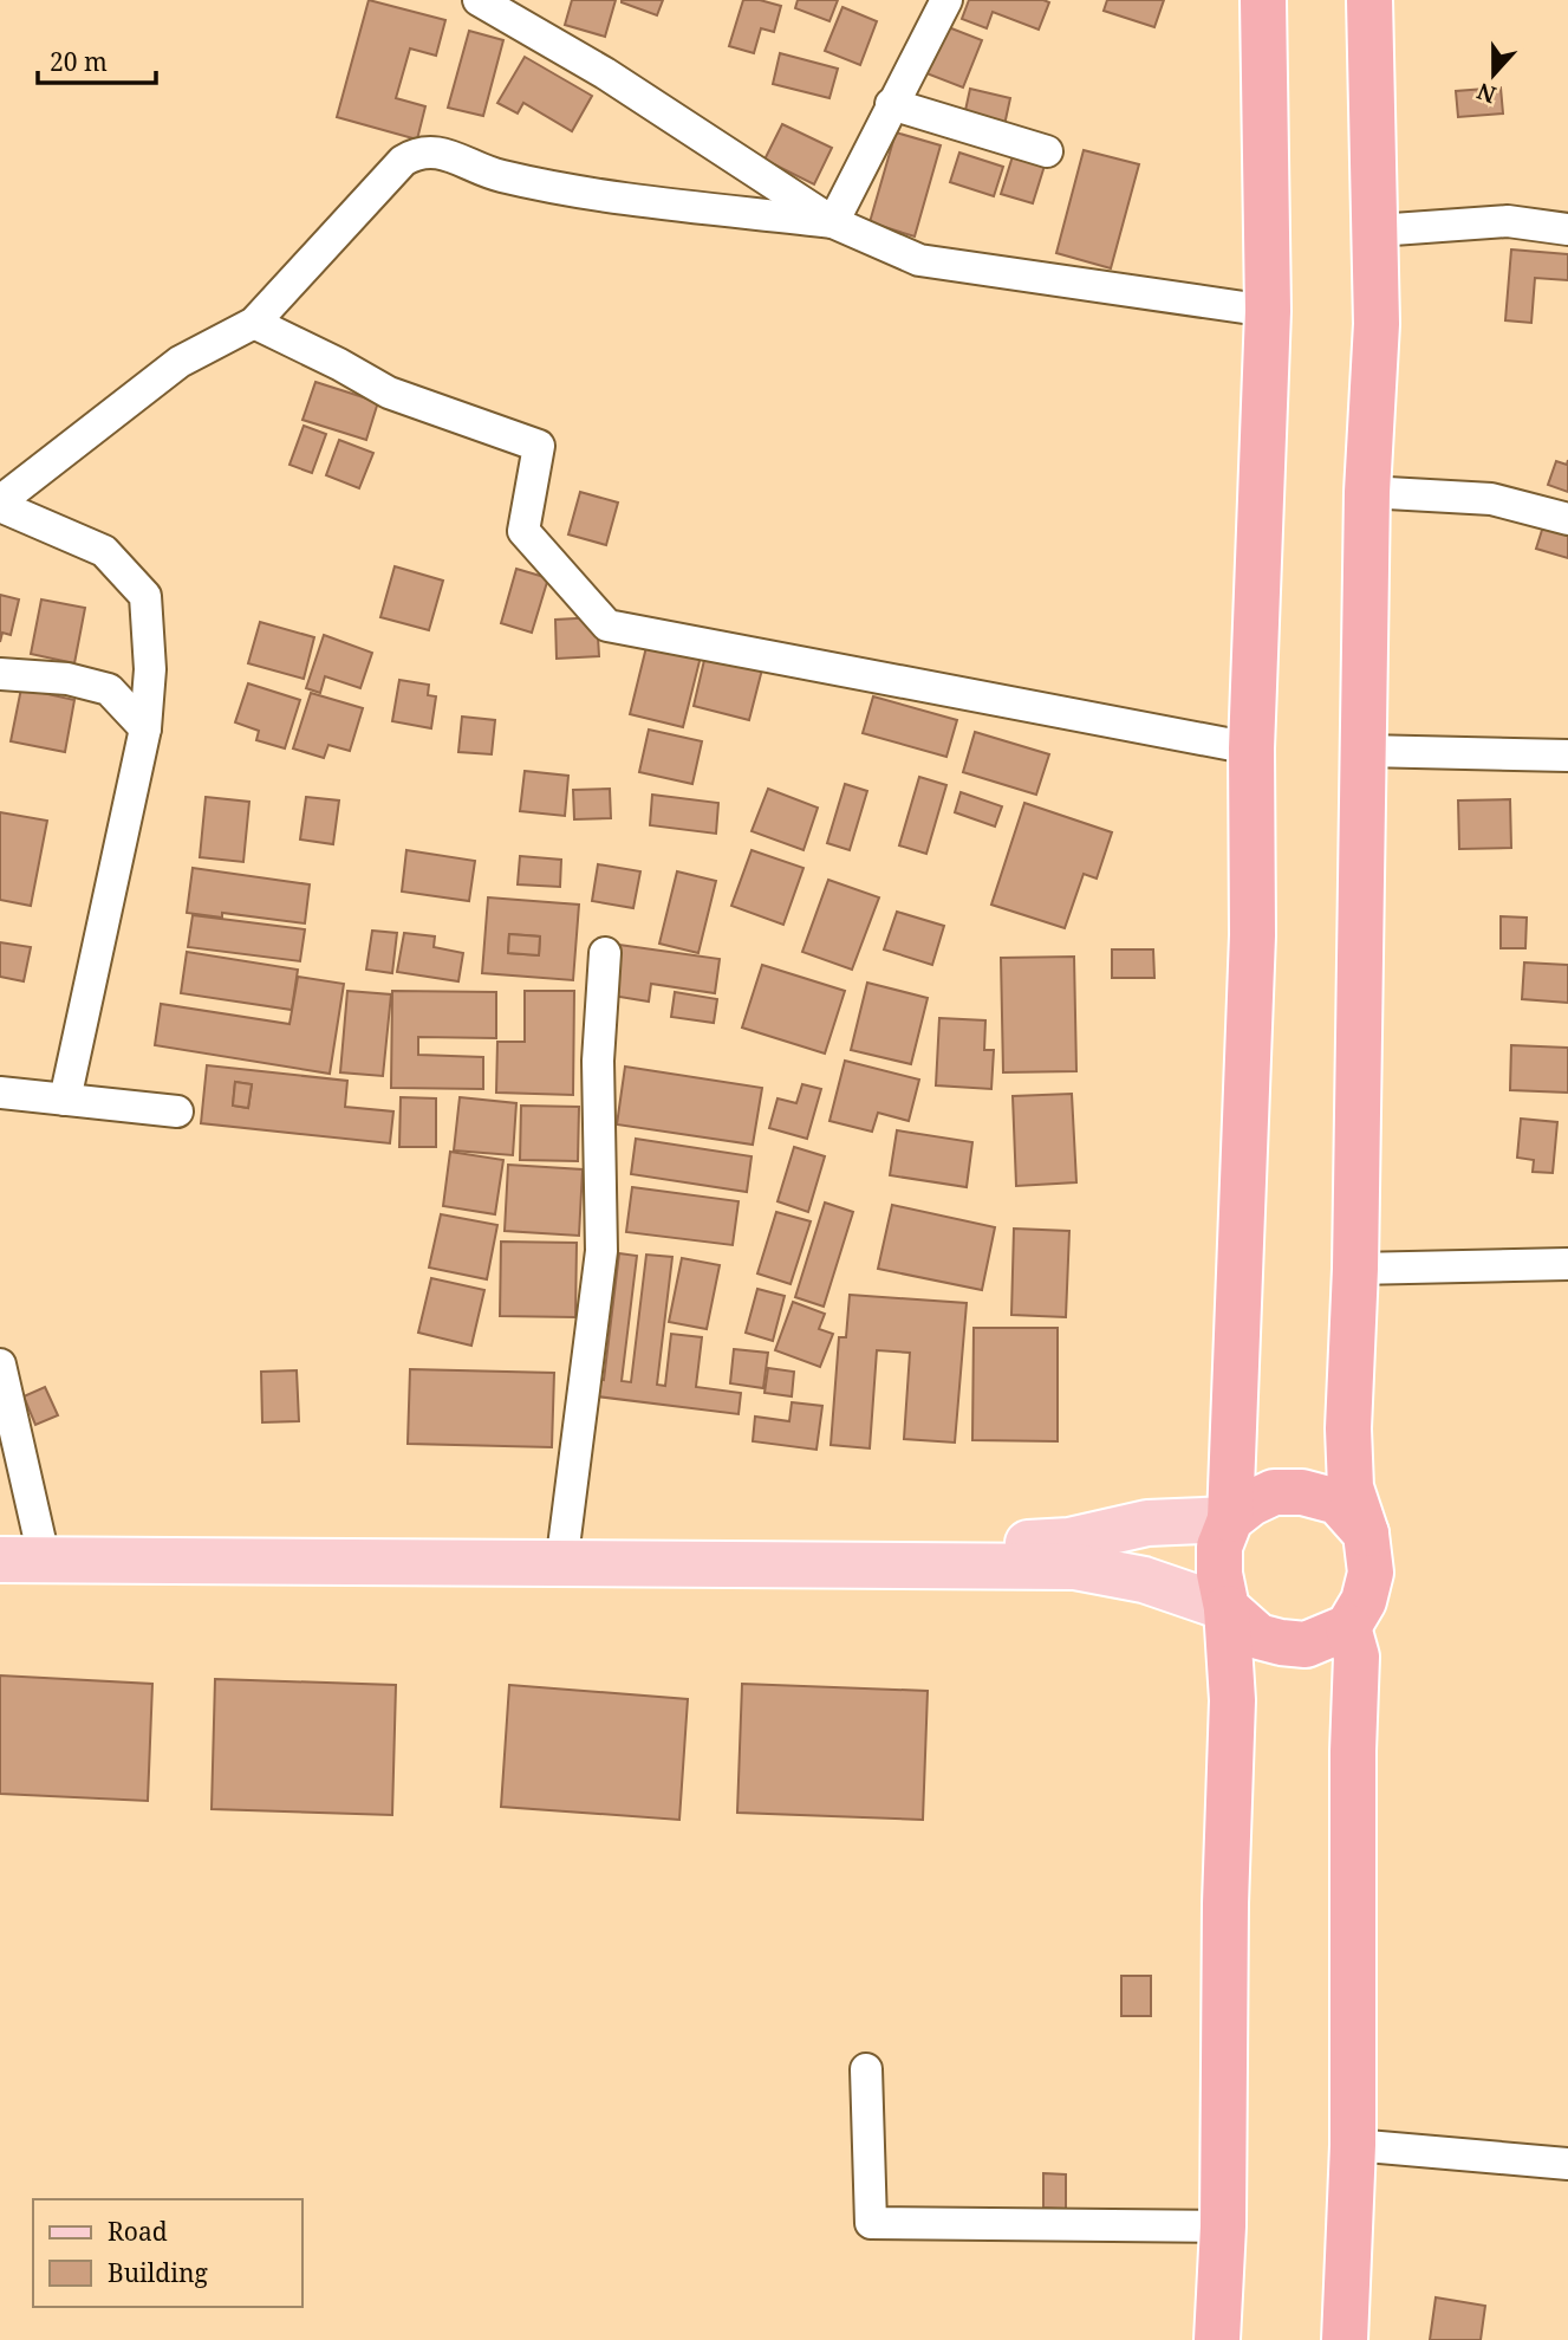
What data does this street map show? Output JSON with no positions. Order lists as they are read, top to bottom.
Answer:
{
  "legend": ["Road", "Building"],
  "scale_bar": "20 m",
  "north": "bottom"
}
